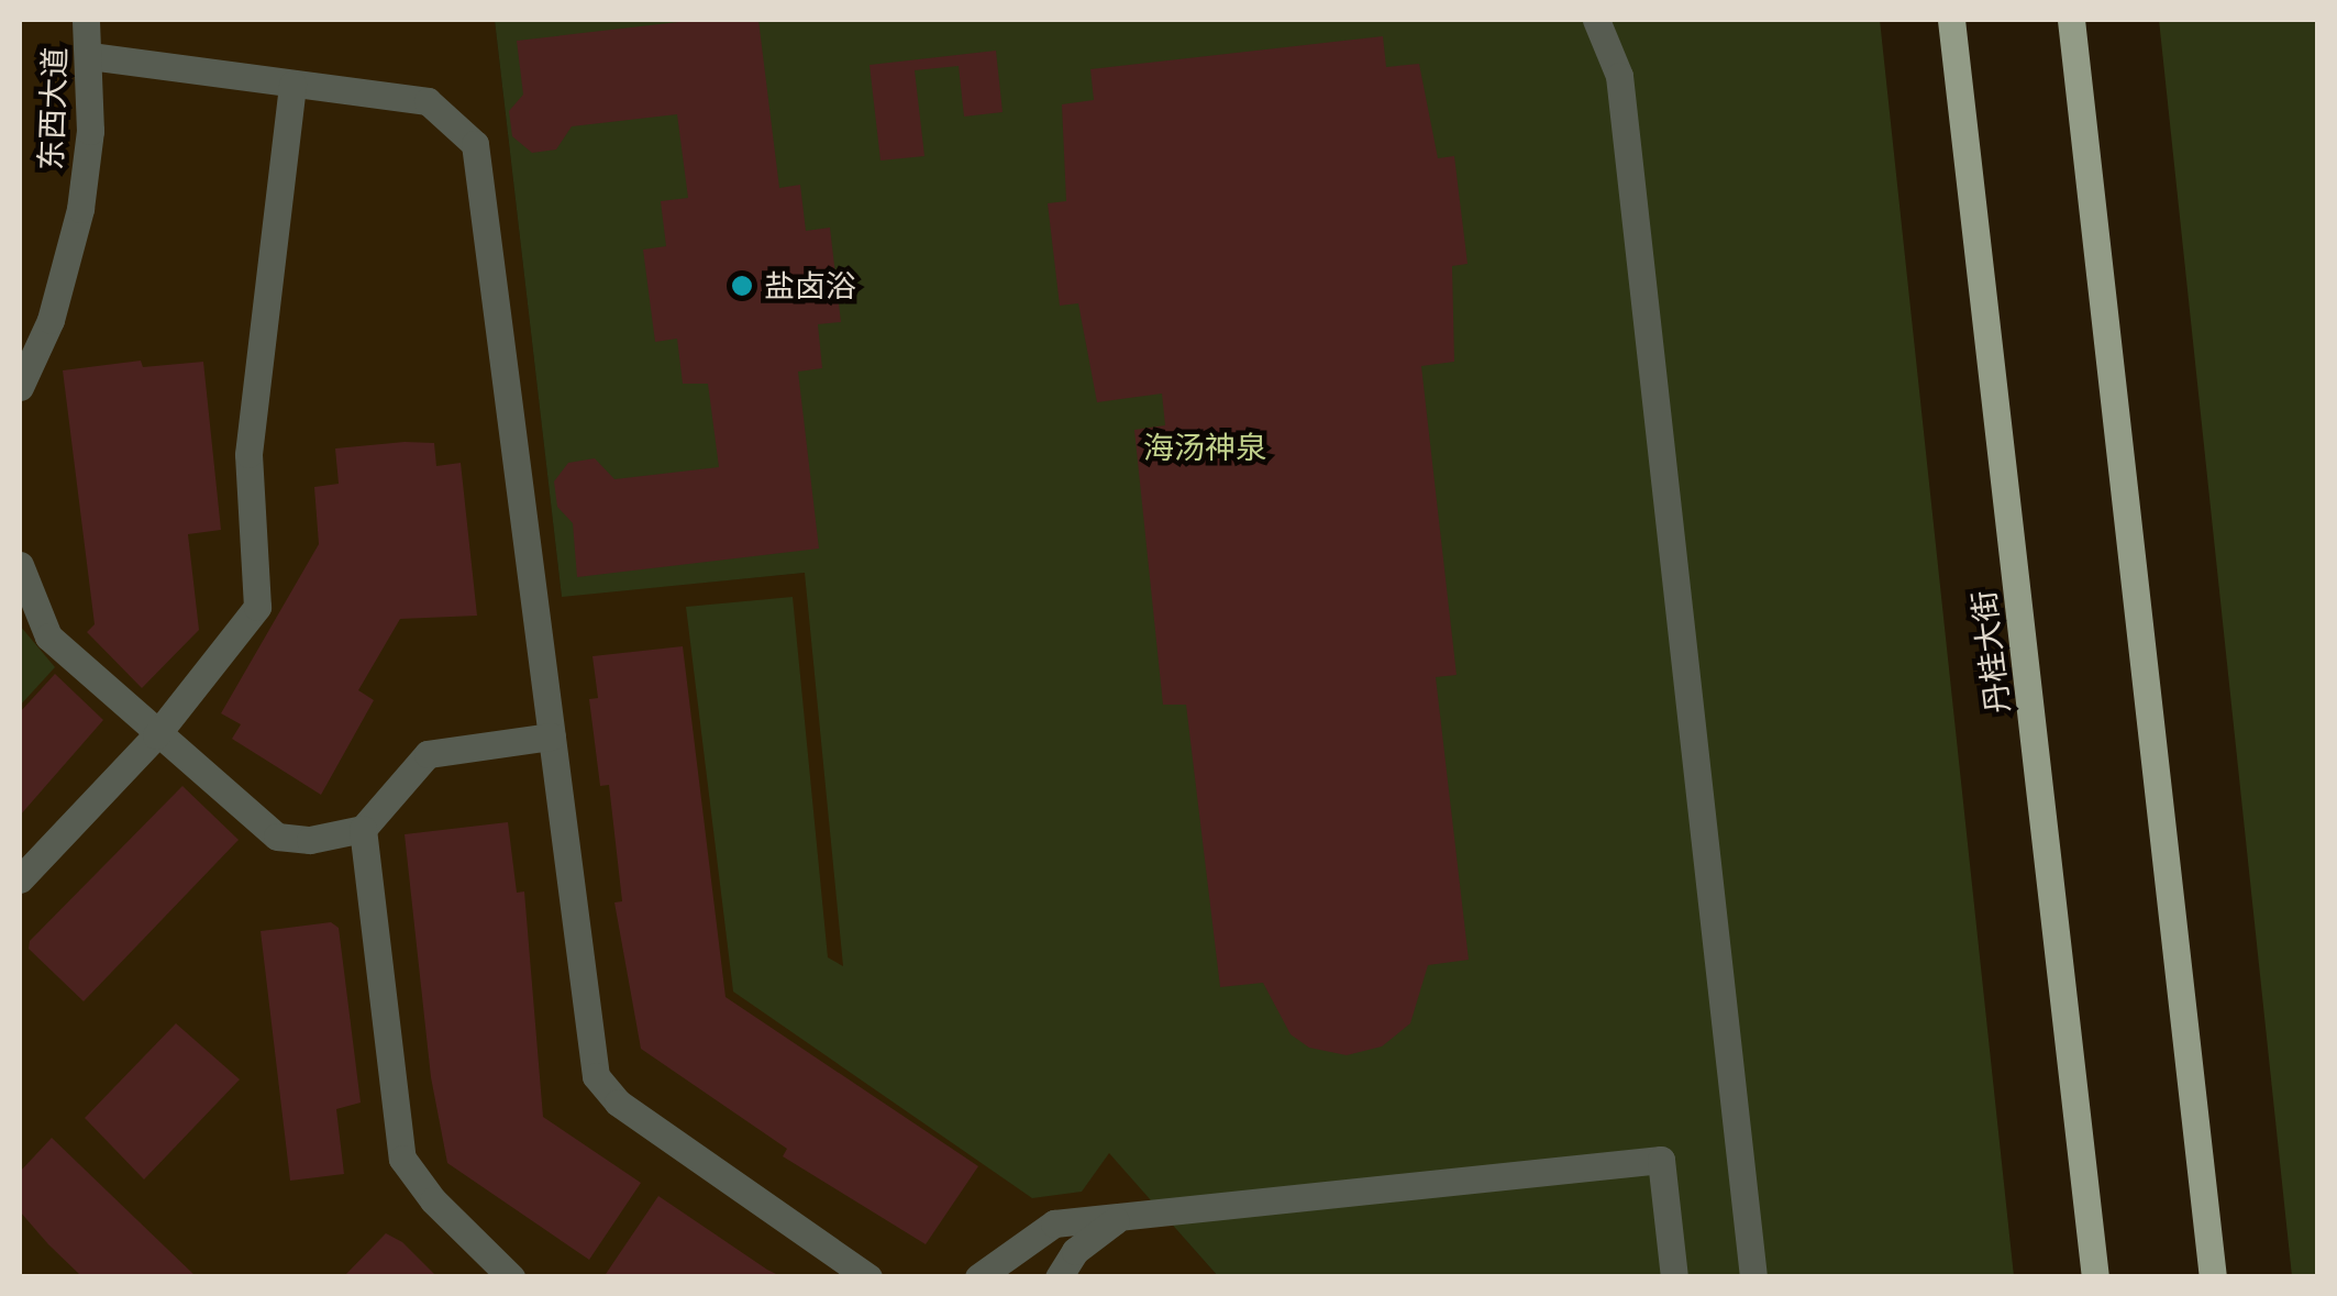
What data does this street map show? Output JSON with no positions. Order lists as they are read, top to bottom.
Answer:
{
  "streets": {
    "main road": ["丹桂大街"],
    "street": ["东西大道"]
  },
  "parks": ["海汤神泉"],
  "places": ["盐卤浴"]
}
